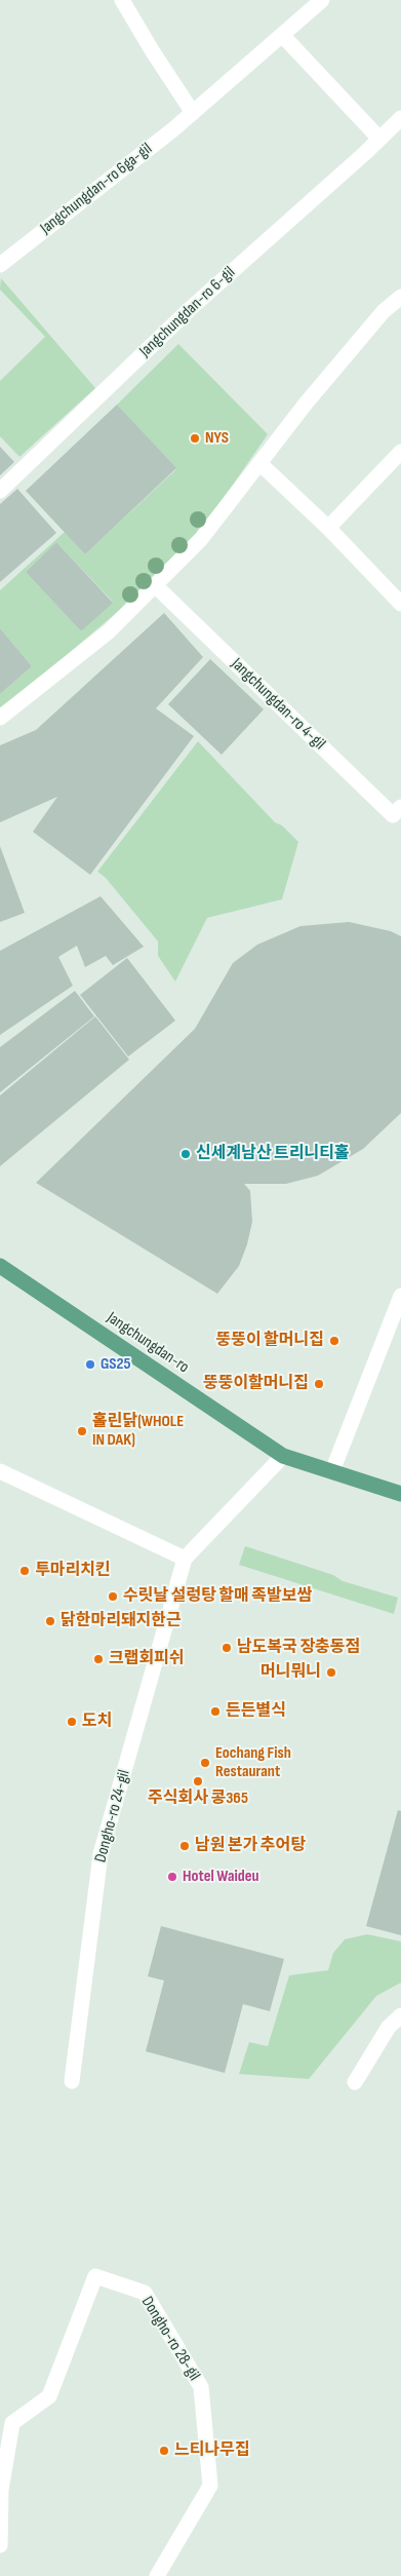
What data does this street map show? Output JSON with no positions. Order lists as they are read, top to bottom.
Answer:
{
  "streets": {
    "main road": ["Jangchungdan-ro"],
    "street": [
      "Jangchungdan-ro 6ga-gil",
      "Jangchungdan-ro 6-gil",
      "Jangchungdan-ro 4-gil",
      "Dongho-ro 24-gil",
      "Dongho-ro 28-gil"
    ]
  },
  "crossings": [
    ["Jangchungdan-ro", "Dongho-ro 24-gil"]
  ],
  "places": [
    "NYS",
    "신세계남산 트리니티홀",
    "뚱뚱이 할머니집",
    "GS25",
    "뚱뚱이할머니집",
    "홀린닭(WHOLE IN DAK)",
    "투마리치킨",
    "수릿날 설렁탕 할매 족발보쌈",
    "닭한마리돼지한근",
    "남도복국 장충동점",
    "크랩회피쉬",
    "머니뭐니",
    "든든별식",
    "도치",
    "Eochang Fish Restaurant",
    "주식회사 콩365",
    "남원 본가 추어탕",
    "Hotel Waideu",
    "느티나무집"
  ]
}
